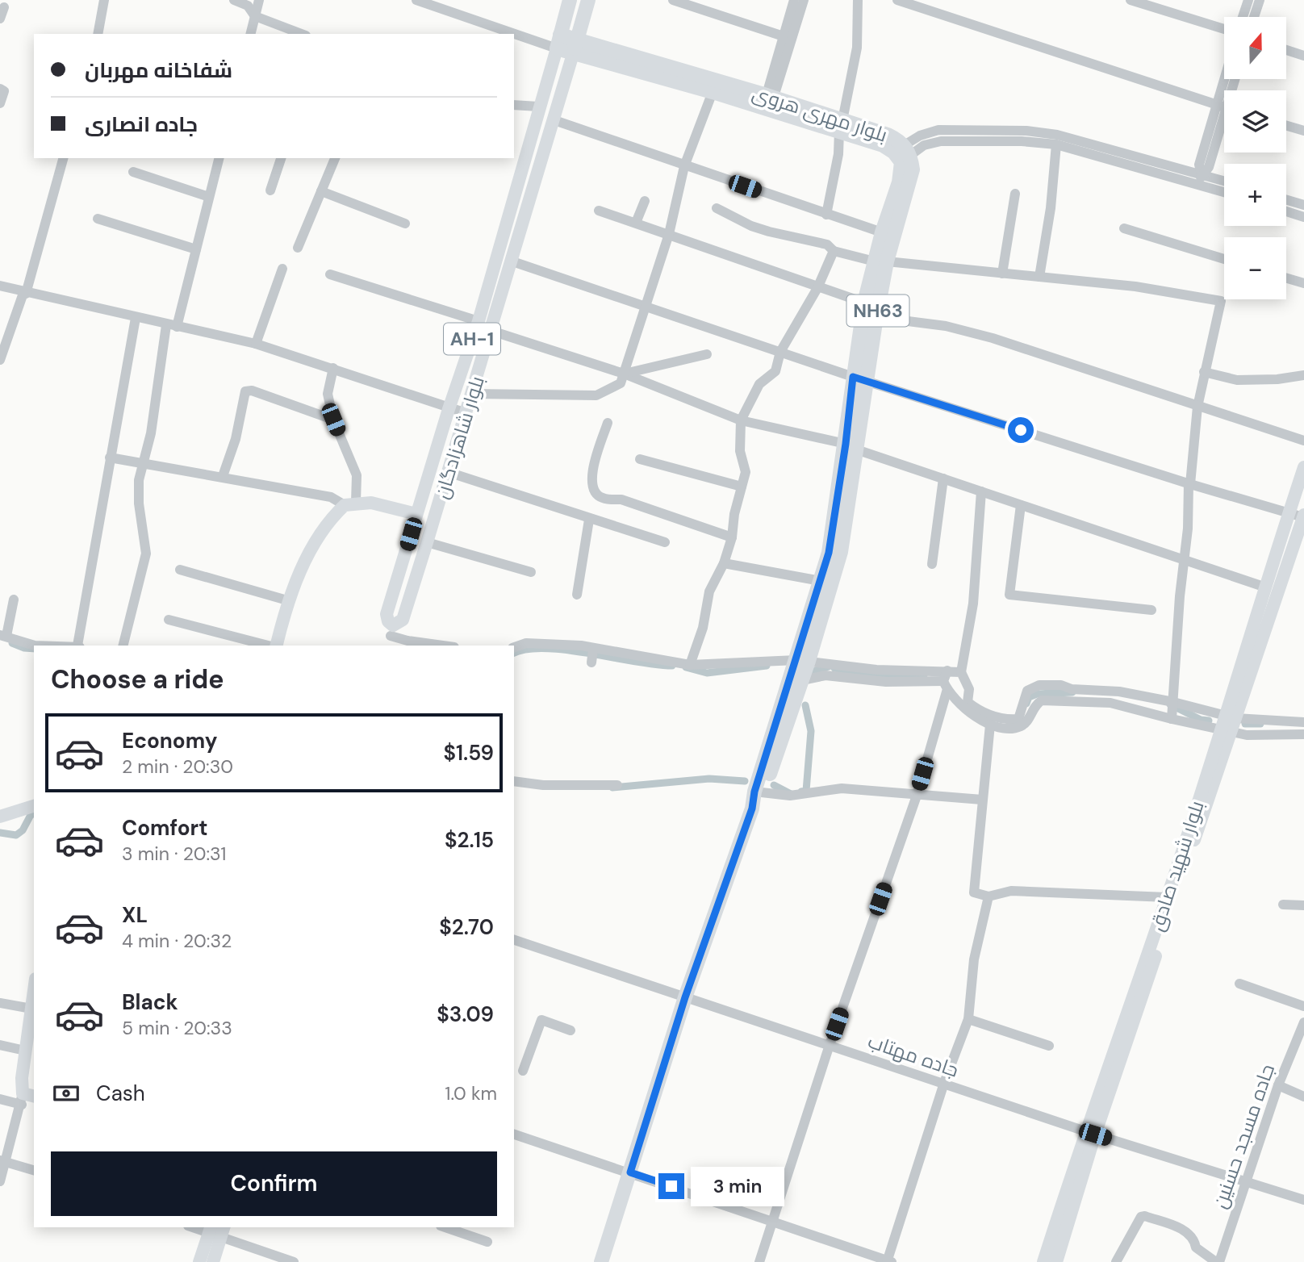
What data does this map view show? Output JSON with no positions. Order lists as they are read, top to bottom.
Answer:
{
  "streets": {
    "highway": ["بلوار مهری هروی", "NH63"],
    "main road": ["AH-1", "بلوار شاهزادگان", "بلوار شهید صادق"],
    "street": ["جاده مهتاب", "جاده مسجد حسنین"]
  },
  "crossings": [
    ["بلوار مهری هروی", "بلوار شاهزادگان"],
    ["بلوار مهری هروی", "جاده مهتاب"],
    ["بلوار شهید صادق", "جاده مهتاب"],
    ["جاده مهتاب", "جاده مسجد حسنین"]
  ],
  "north": "top",
  "page": {
    "map_buttons": ["+", "−"],
    "banner": ["شفاخانه مهربان", "جاده انصاری"],
    "heading": "Choose a ride",
    "list": [
      {
        "name": "Economy",
        "note": "2 min · 20:30",
        "value": "$1.59"
      },
      {
        "name": "Comfort",
        "note": "3 min · 20:31",
        "value": "$2.15"
      },
      {
        "name": "XL",
        "note": "4 min · 20:32",
        "value": "$2.70"
      },
      {
        "name": "Black",
        "note": "5 min · 20:33",
        "value": "$3.09"
      }
    ],
    "pay": ["Cash", "1.0 km"],
    "buttons": "Confirm",
    "bubble": "3 min"
  }
}
